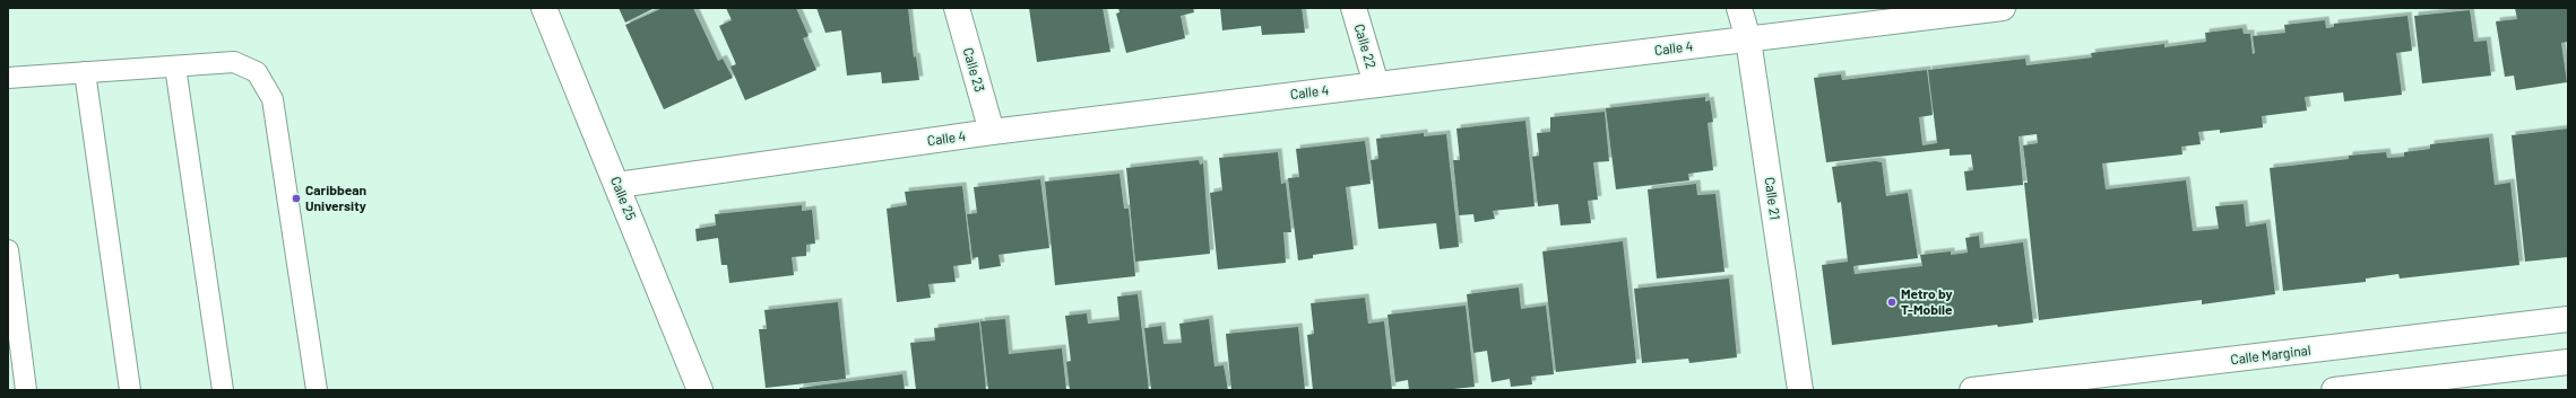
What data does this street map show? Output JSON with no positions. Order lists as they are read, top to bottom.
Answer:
{
  "streets": {
    "street": [
      "Calle 22",
      "Calle 4",
      "Calle 23",
      "Calle 25",
      "Calle 21",
      "Calle Marginal"
    ]
  },
  "crossings": [
    ["Calle 22", "Calle 4"],
    ["Calle 4", "Calle 23"],
    ["Calle 4", "Calle 25"],
    ["Calle 4", "Calle 21"]
  ],
  "places": ["Caribbean University", "Metro by T-Mobile"]
}
